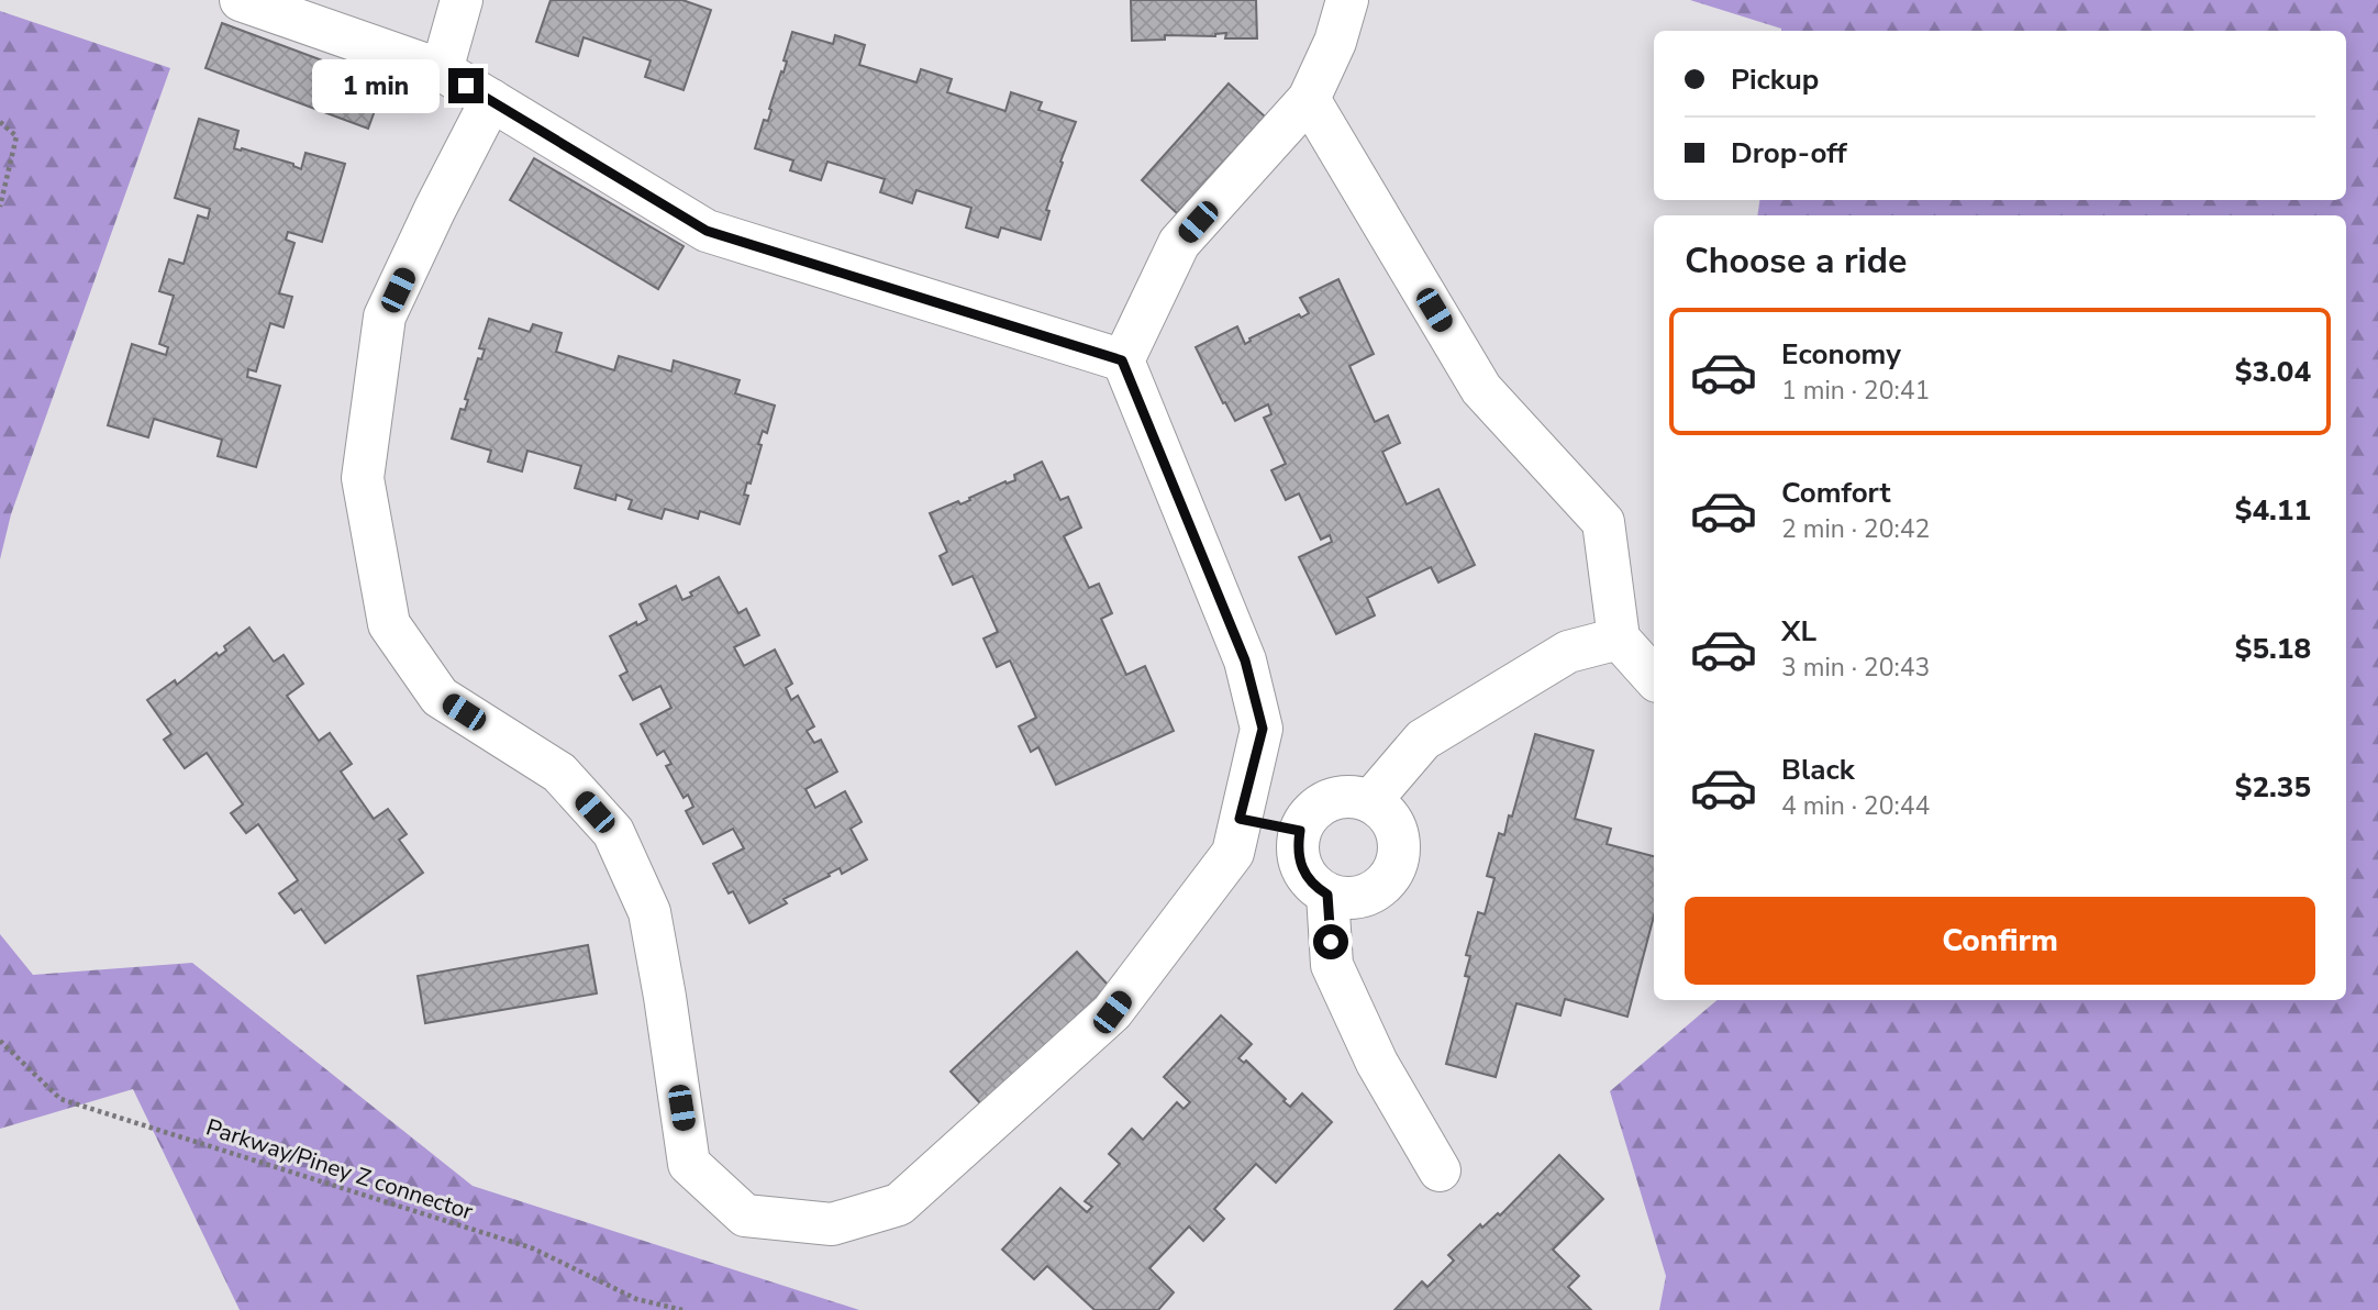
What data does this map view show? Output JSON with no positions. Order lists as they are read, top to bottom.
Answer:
{
  "streets": {
    "path": ["Parkway/Piney Z connector"]
  },
  "page": {
    "banner": ["Pickup", "Drop-off"],
    "bubble": "1 min",
    "heading": "Choose a ride",
    "list": [
      {
        "name": "Economy",
        "note": "1 min · 20:41",
        "value": "$3.04"
      },
      {
        "name": "Comfort",
        "note": "2 min · 20:42",
        "value": "$4.11"
      },
      {
        "name": "XL",
        "note": "3 min · 20:43",
        "value": "$5.18"
      },
      {
        "name": "Black",
        "note": "4 min · 20:44",
        "value": "$2.35"
      }
    ],
    "buttons": "Confirm"
  }
}
